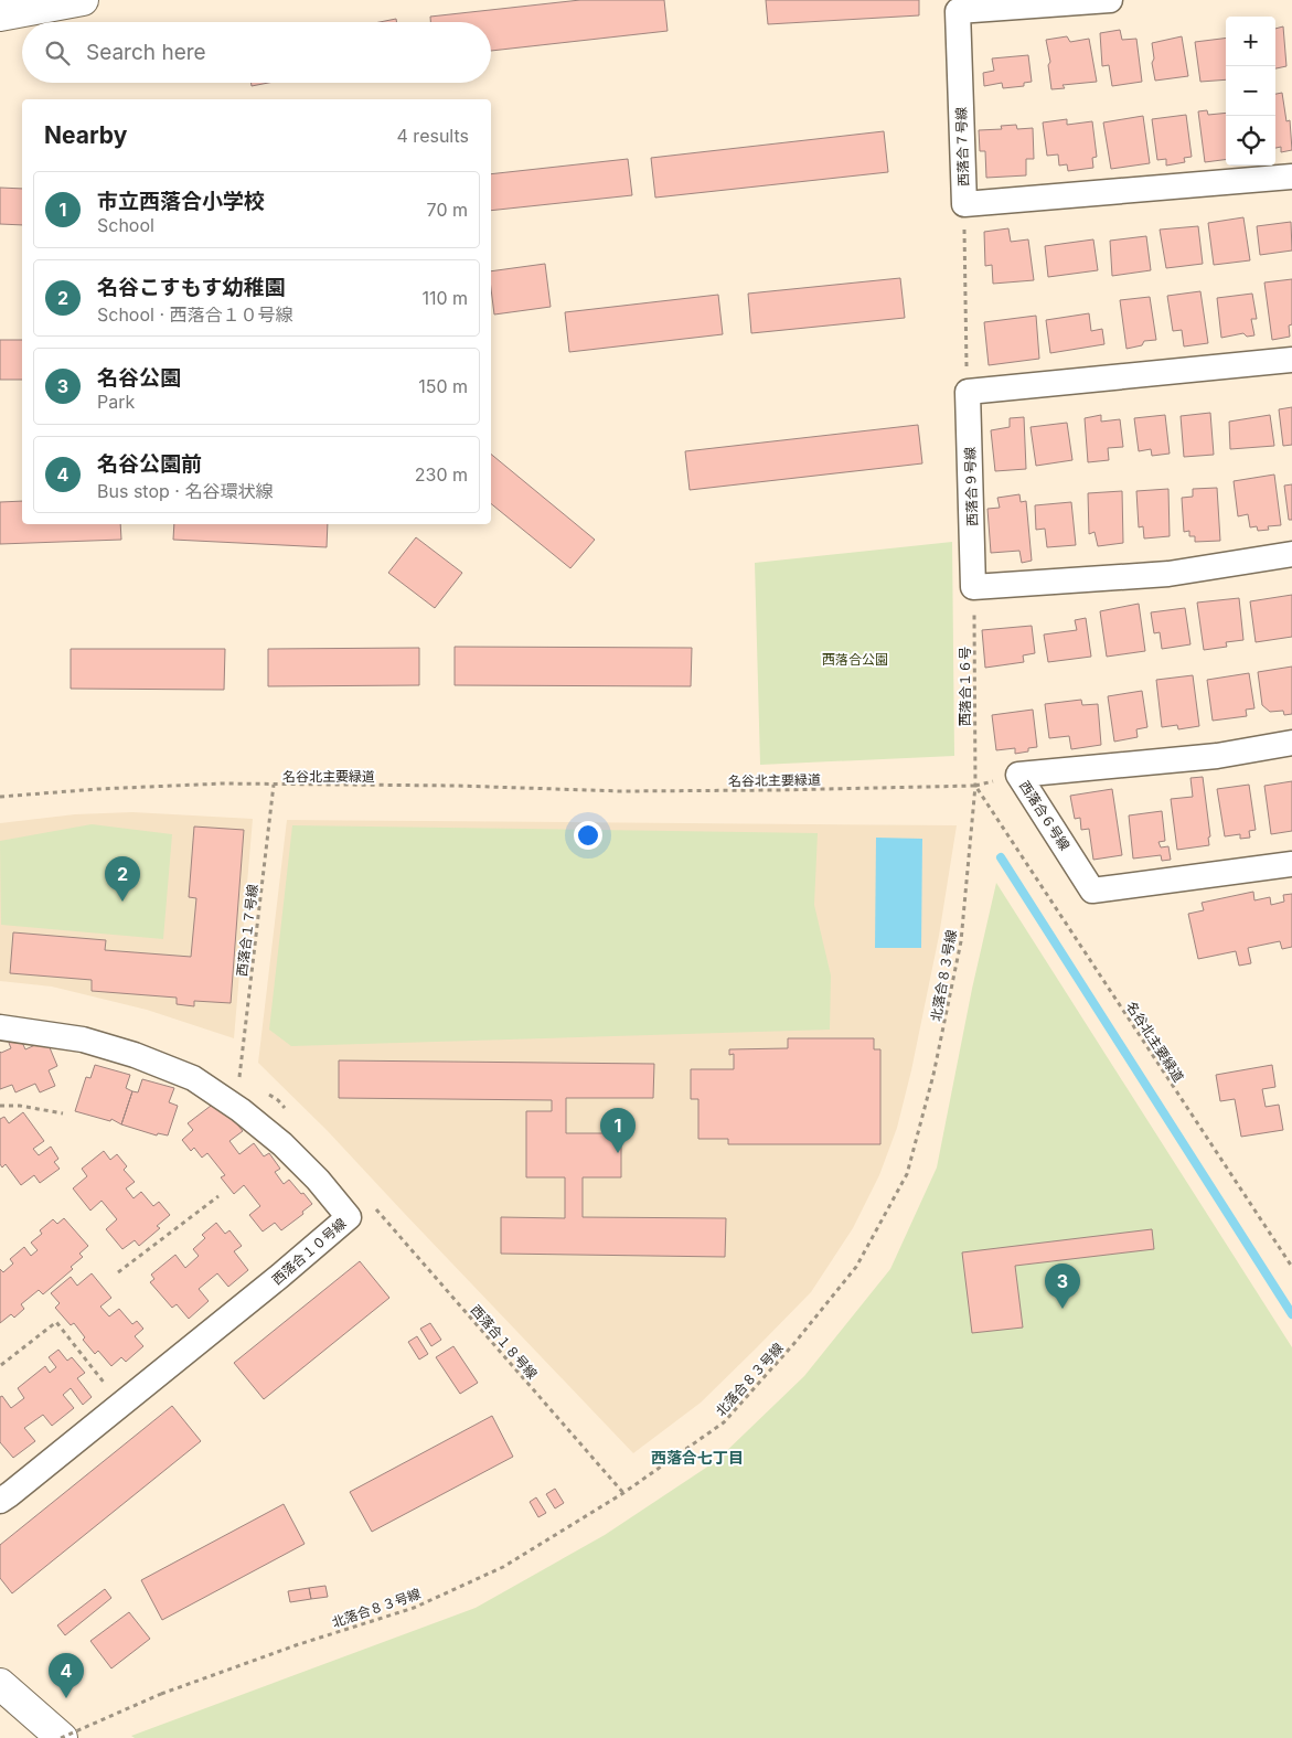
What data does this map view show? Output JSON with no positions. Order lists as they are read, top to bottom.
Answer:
{
  "streets": {
    "street": [
      "西落合７号線",
      "西落合９号線",
      "西落合６号線",
      "西落合１０号線"
    ],
    "path": [
      "西落合１６号",
      "名谷北主要緑道",
      "西落合１７号線",
      "北落合８３号線",
      "西落合１８号線"
    ]
  },
  "crossings": [
    ["西落合９号線", "西落合１６号"],
    ["西落合１６号", "名谷北主要緑道"],
    ["西落合１６号", "北落合８３号線"],
    ["名谷北主要緑道", "西落合１７号線"],
    ["名谷北主要緑道", "北落合８３号線"],
    ["北落合８３号線", "西落合１８号線"]
  ],
  "districts": ["西落合七丁目"],
  "parks": ["西落合公園"],
  "page": {
    "map_buttons": ["+", "−"],
    "search": "Search here",
    "heading": ["Nearby", "4 results"],
    "list": [
      {
        "mark": "1",
        "name": "市立西落合小学校",
        "note": "School",
        "value": "70 m"
      },
      {
        "mark": "2",
        "name": "名谷こすもす幼稚園",
        "note": "School · 西落合１０号線",
        "value": "110 m"
      },
      {
        "mark": "3",
        "name": "名谷公園",
        "note": "Park",
        "value": "150 m"
      },
      {
        "mark": "4",
        "name": "名谷公園前",
        "note": "Bus stop · 名谷環状線",
        "value": "230 m"
      }
    ],
    "pins": [
      "2",
      "1",
      "3",
      "4"
    ]
  }
}
